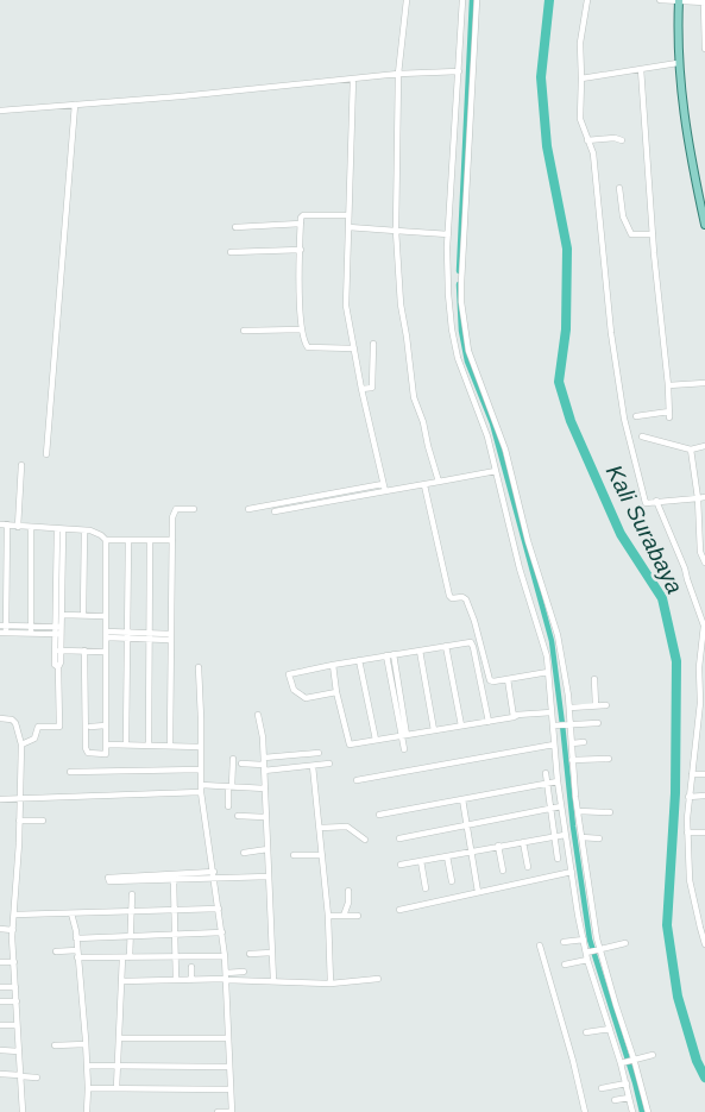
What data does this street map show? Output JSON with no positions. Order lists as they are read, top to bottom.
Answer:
{
  "water": ["Kali Surabaya"]
}
